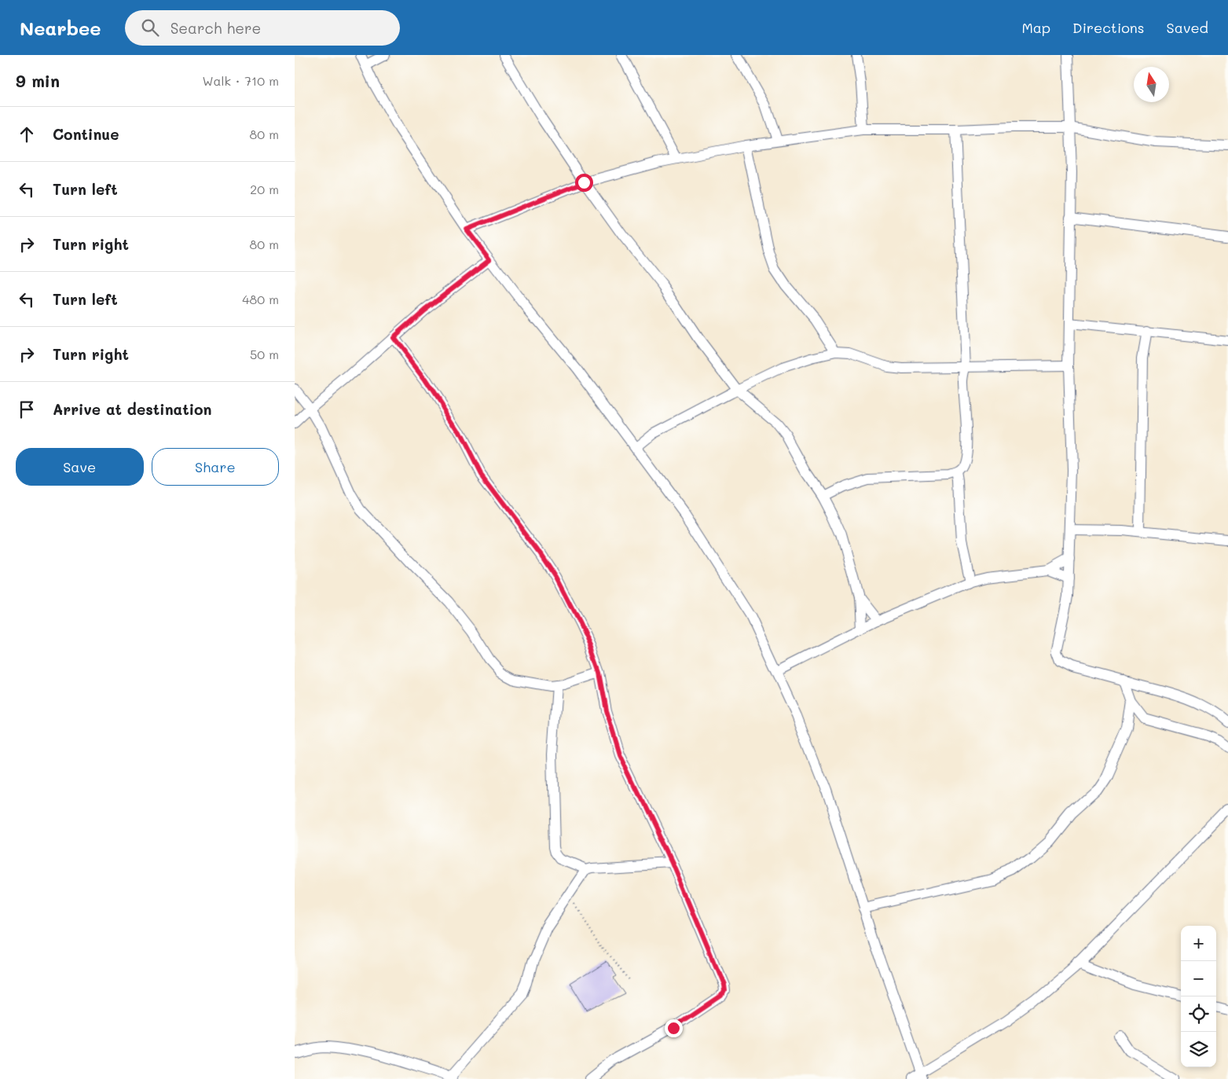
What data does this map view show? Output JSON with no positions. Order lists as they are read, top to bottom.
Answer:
{
  "north": "top",
  "page": {
    "header": "Nearbee",
    "search": "Search here",
    "nav": ["Map", "Directions", "Saved"],
    "heading": ["9 min", "Walk · 710 m"],
    "list": [
      ["Continue", "80 m"],
      ["Turn left", "20 m"],
      ["Turn right", "80 m"],
      ["Turn left", "480 m"],
      ["Turn right", "50 m"],
      "Arrive at destination"
    ],
    "buttons": ["Save", "Share"],
    "map_buttons": ["+", "−"]
  }
}
